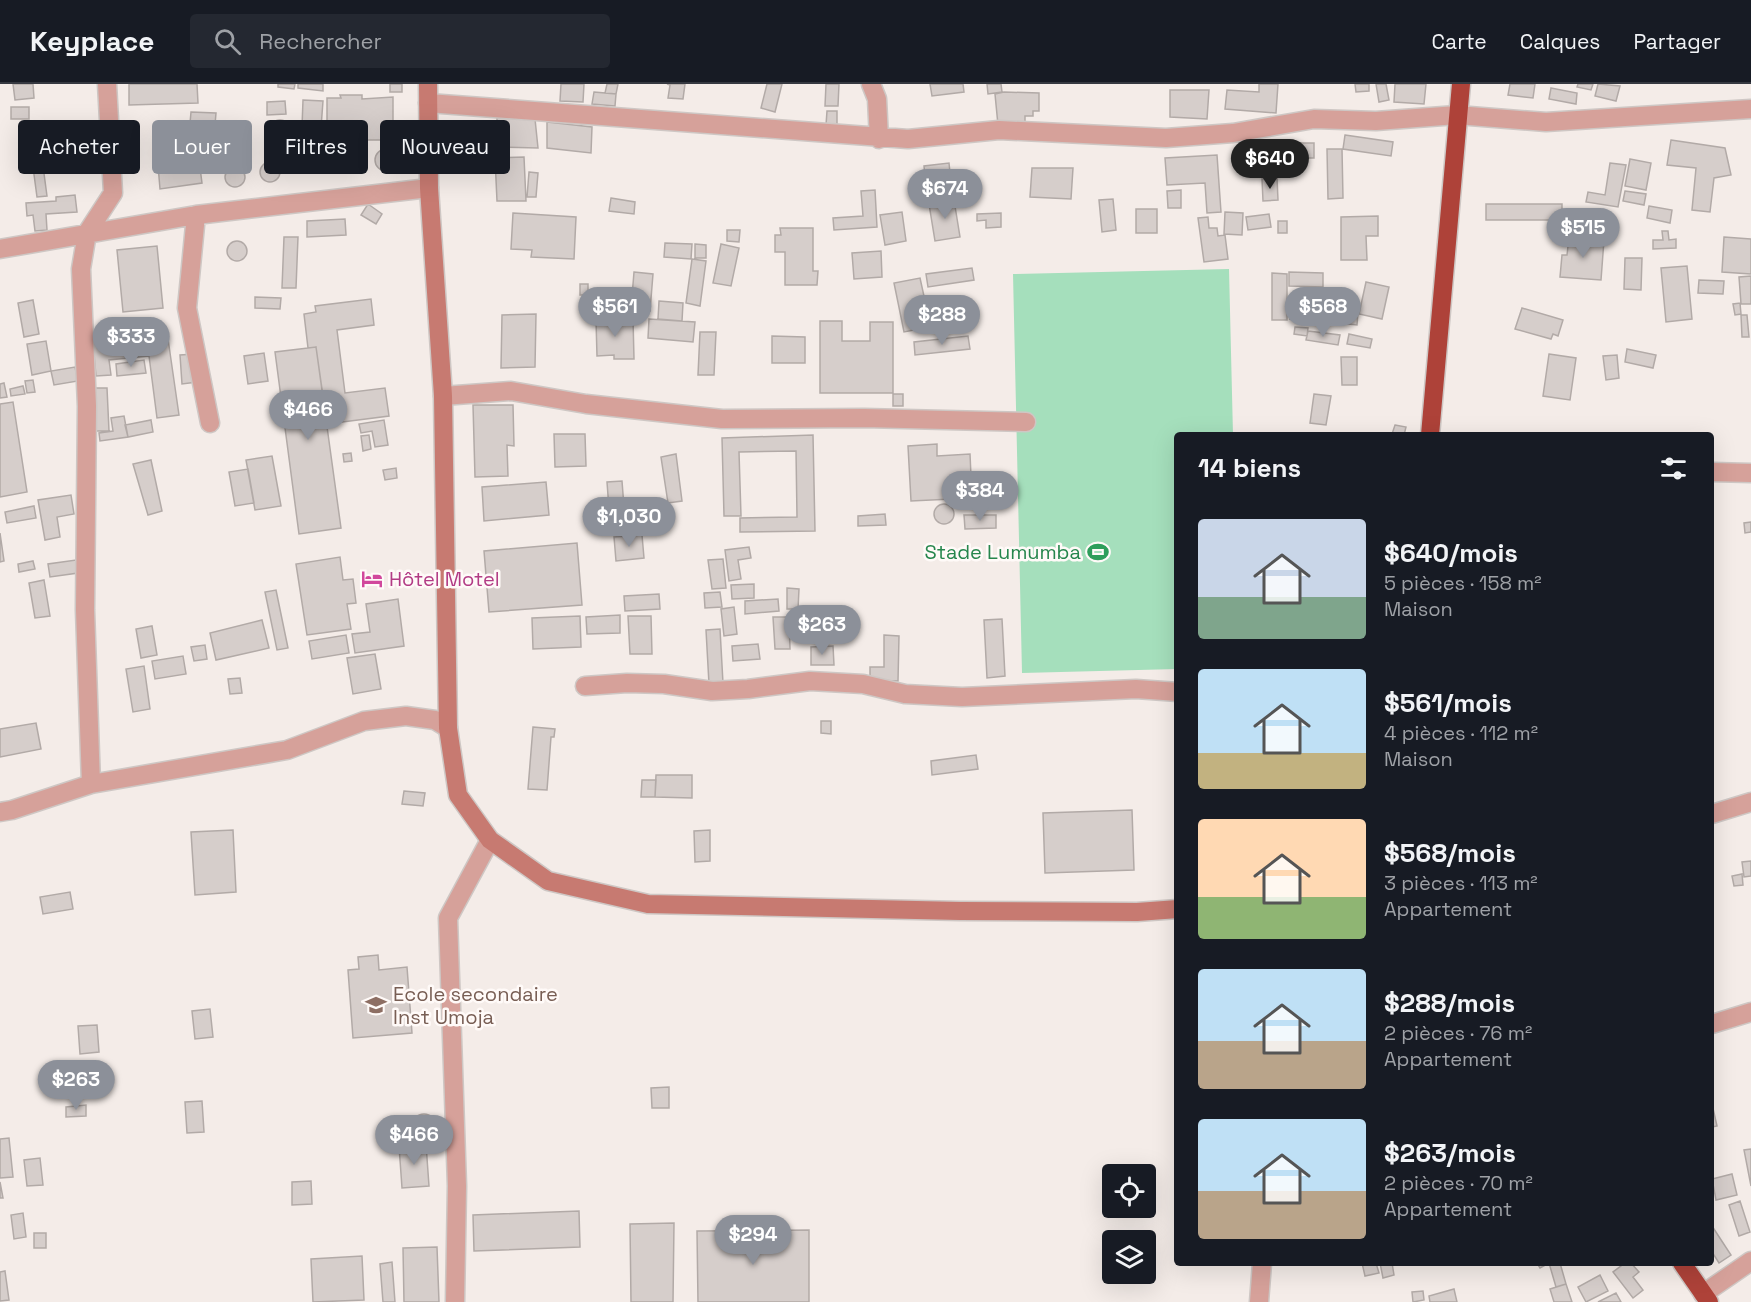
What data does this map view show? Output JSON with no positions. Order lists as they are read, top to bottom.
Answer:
{
  "places": {
    "sports": ["Stade Lumumba"],
    "hotel": ["Hôtel Motel"],
    "school or university": ["Ecole secondaire Inst Umoja"]
  },
  "page": {
    "header": "Keyplace",
    "search": "Rechercher",
    "nav": ["Carte", "Calques", "Partager"],
    "chip": [
      "Acheter",
      "Louer",
      "Filtres",
      "Nouveau"
    ],
    "price": [
      "$640",
      "$674",
      "$515",
      "$561",
      "$568",
      "$288",
      "$333",
      "$466",
      "$384",
      "$1,030",
      "$263",
      "$263",
      "$466",
      "$294"
    ],
    "heading": "14 biens",
    "list": [
      {
        "name": "$640/mois",
        "note": "5 pièces · 158 m² · Maison"
      },
      {
        "name": "$561/mois",
        "note": "4 pièces · 112 m² · Maison"
      },
      {
        "name": "$568/mois",
        "note": "3 pièces · 113 m² · Appartement"
      },
      {
        "name": "$288/mois",
        "note": "2 pièces · 76 m² · Appartement"
      },
      {
        "name": "$263/mois",
        "note": "2 pièces · 70 m² · Appartement"
      }
    ]
  }
}
